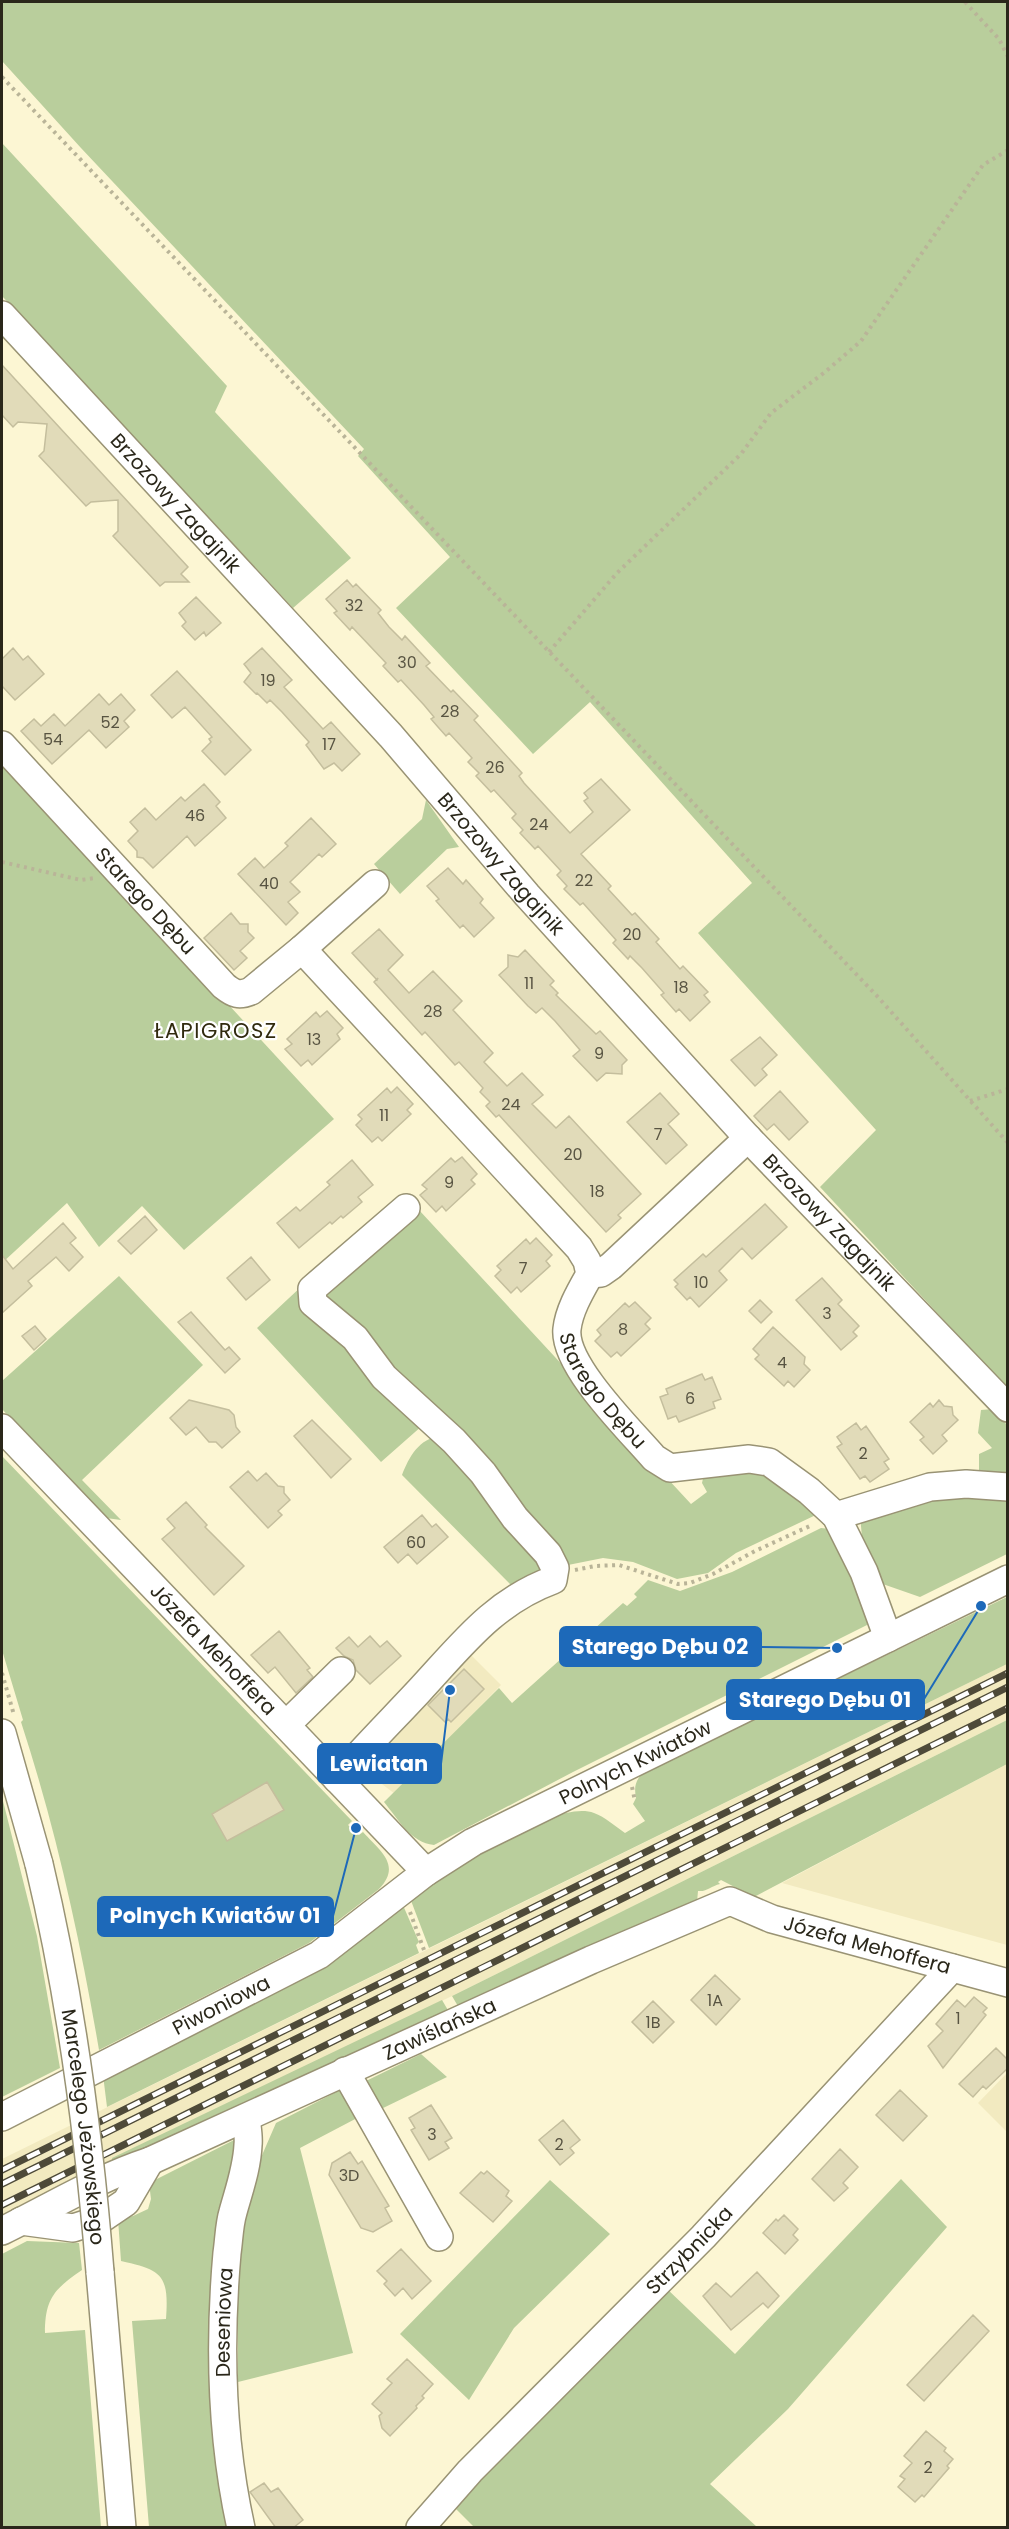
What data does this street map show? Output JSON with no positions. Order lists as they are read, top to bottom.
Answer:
{
  "streets": {
    "street": [
      "Brzozowy Zagajnik",
      "Starego Dębu",
      "Józefa Mehoffera",
      "Polnych Kwiatów",
      "Piwoniowa",
      "Zawiślańska",
      "Marcelego Jeżowskiego",
      "Strzybnicka",
      "Deseniowa"
    ]
  },
  "crossings": [
    ["Starego Dębu", "Polnych Kwiatów"],
    ["Józefa Mehoffera", "Polnych Kwiatów"],
    ["Józefa Mehoffera", "Piwoniowa"],
    ["Józefa Mehoffera", "Zawiślańska"],
    ["Józefa Mehoffera", "Strzybnicka"],
    ["Polnych Kwiatów", "Piwoniowa"],
    ["Zawiślańska", "Deseniowa"]
  ],
  "districts": ["ŁAPIGROSZ"],
  "places": [
    "Starego Dębu 01",
    "Starego Dębu 02",
    "Lewiatan",
    "Polnych Kwiatów 01"
  ],
  "house_numbers": [
    "32",
    "30",
    "19",
    "28",
    "52",
    "54",
    "17",
    "26",
    "46",
    "24",
    "22",
    "40",
    "20",
    "11",
    "18",
    "28",
    "13",
    "9",
    "24",
    "11",
    "7",
    "20",
    "9",
    "18",
    "7",
    "10",
    "3",
    "8",
    "4",
    "6",
    "2",
    "60",
    "1A",
    "1",
    "1B",
    "3",
    "2",
    "3D",
    "2"
  ]
}
